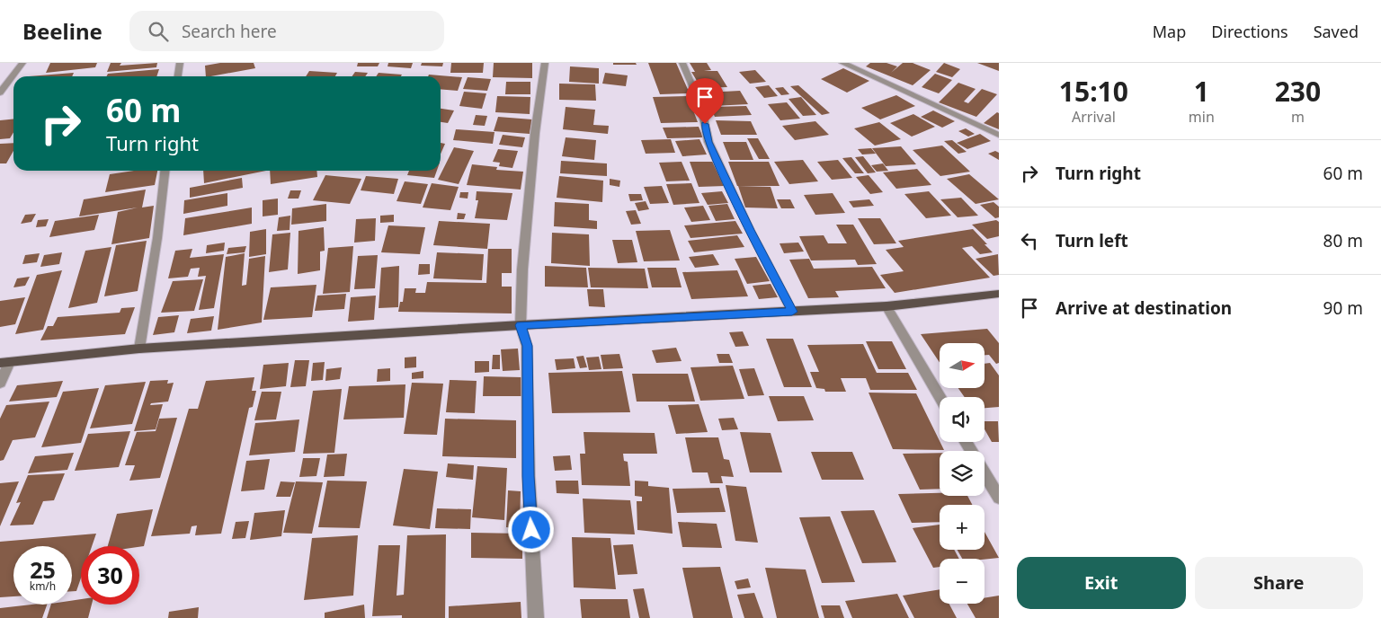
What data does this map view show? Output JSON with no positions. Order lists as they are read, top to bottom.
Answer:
{
  "north": "right",
  "page": {
    "header": "Beeline",
    "search": "Search here",
    "nav": ["Map", "Directions", "Saved"],
    "eta": [
      "15:10",
      "Arrival",
      "1",
      "min",
      "230",
      "m"
    ],
    "turn": ["60 m", "Turn right"],
    "list": [
      {
        "name": "Turn right",
        "value": "60 m"
      },
      {
        "name": "Turn left",
        "value": "80 m"
      },
      {
        "name": "Arrive at destination",
        "value": "90 m"
      }
    ],
    "map_buttons": ["+", "−"],
    "speed": "25 km/h",
    "limit": "30",
    "buttons": ["Exit", "Share"]
  }
}
